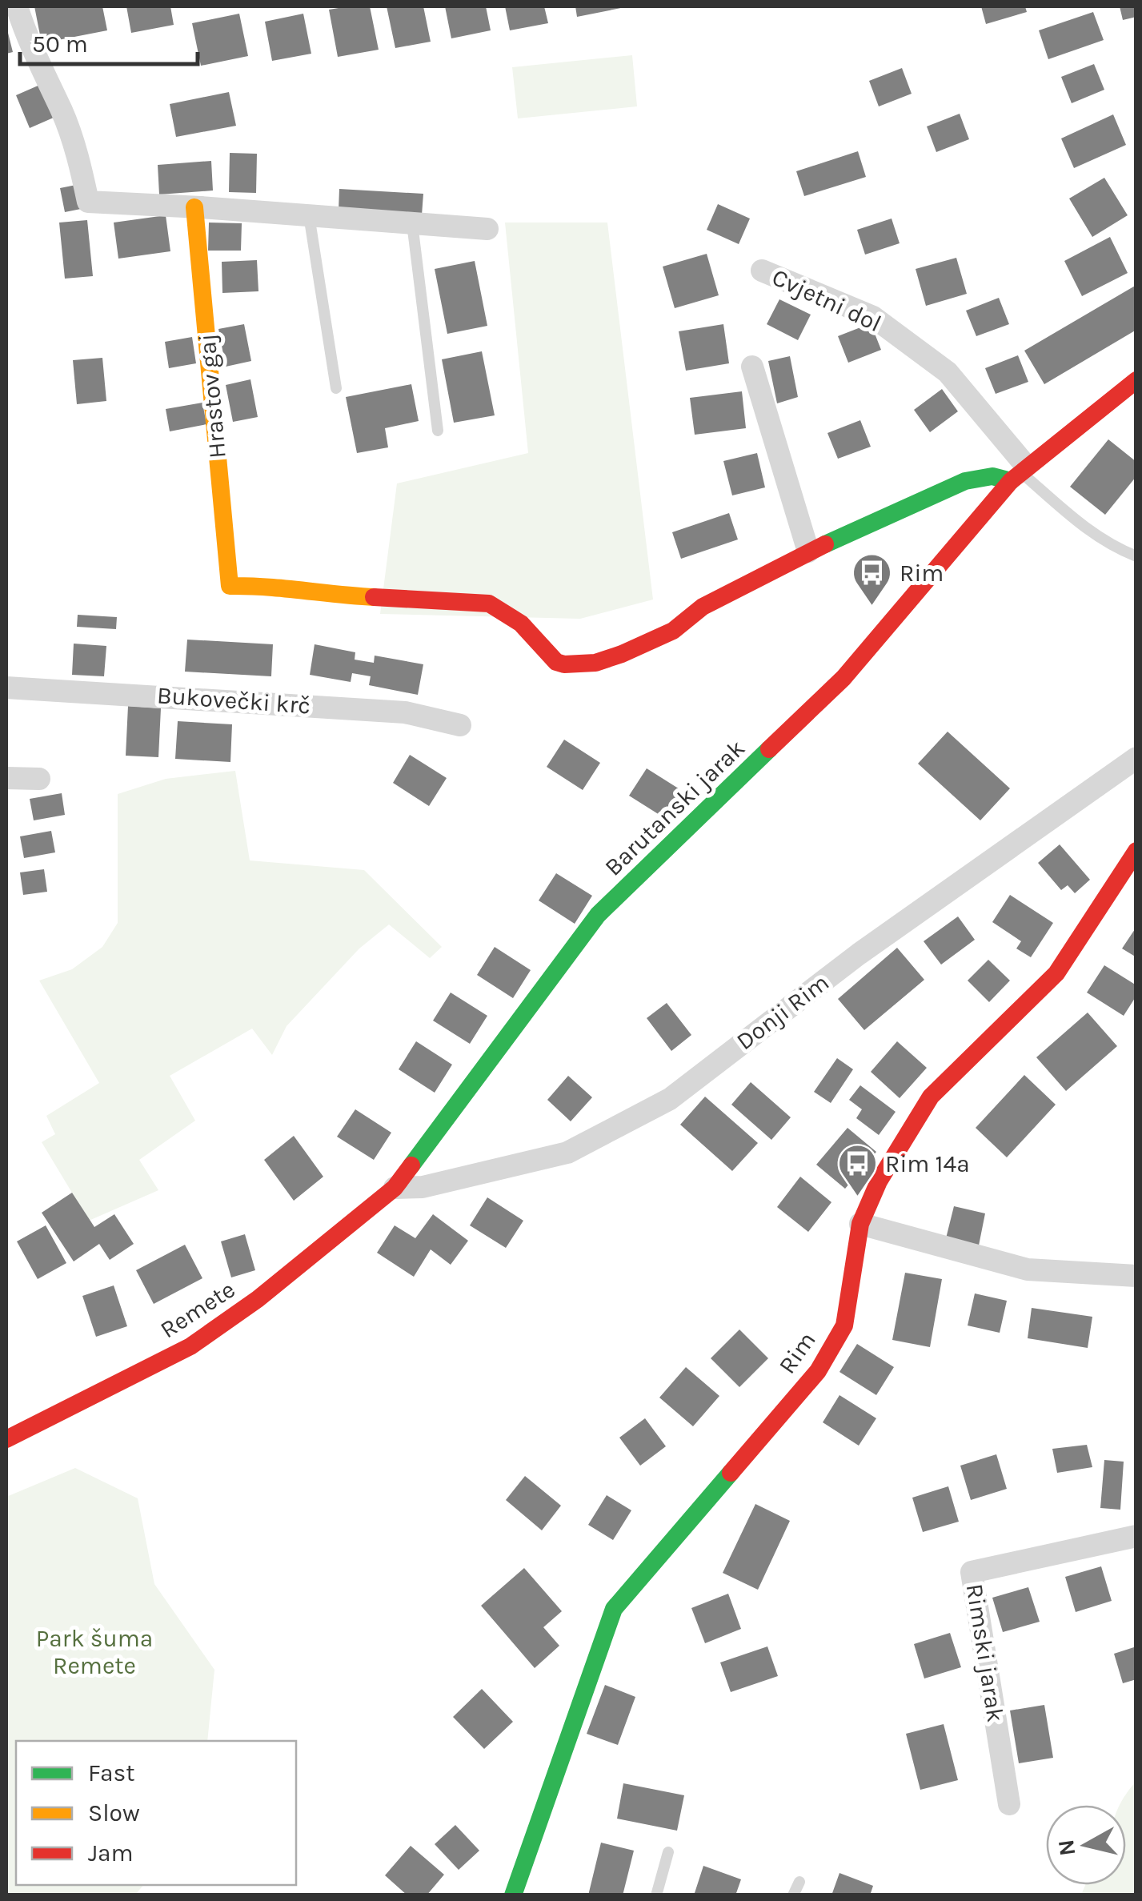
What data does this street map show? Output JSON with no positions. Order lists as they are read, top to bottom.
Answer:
{
  "streets": {
    "street": [
      "Cvjetni dol",
      "Hrastov gaj",
      "Bukovečki krč",
      "Barutanski jarak",
      "Donji Rim",
      "Remete",
      "Rim",
      "Rimski jarak"
    ]
  },
  "crossings": [
    ["Cvjetni dol", "Barutanski jarak"],
    ["Barutanski jarak", "Donji Rim"],
    ["Barutanski jarak", "Remete"],
    ["Donji Rim", "Remete"]
  ],
  "parks": ["Park šuma Remete"],
  "places": {
    "bus stop": ["Rim", "Rim 14a"]
  },
  "legend": ["Fast", "Slow", "Jam"],
  "scale_bar": "50 m",
  "north": "left"
}
